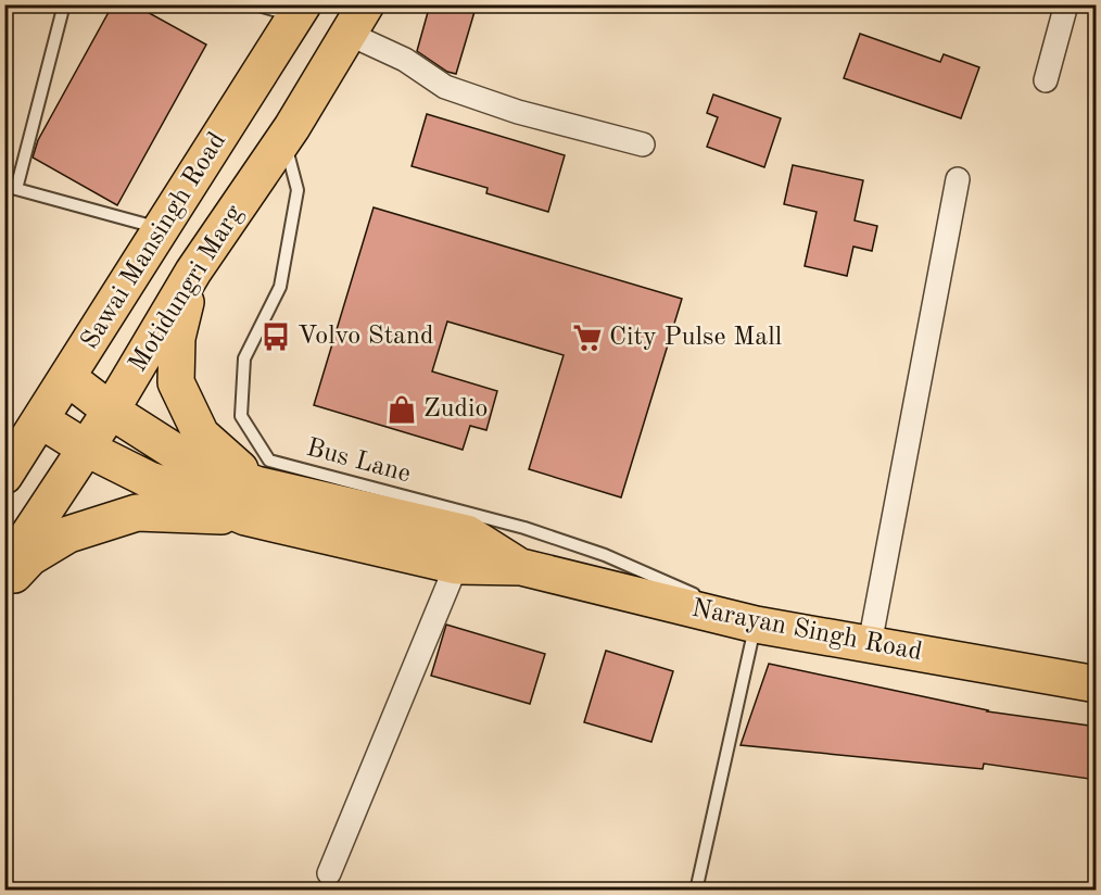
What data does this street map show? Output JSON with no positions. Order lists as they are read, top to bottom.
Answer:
{
  "streets": {
    "main road": ["Sawai Mansingh Road", "Motidungri Marg", "Narayan Singh Road"],
    "lane": ["Bus Lane"]
  },
  "crossings": [
    ["Motidungri Marg", "Bus Lane"],
    ["Bus Lane", "Narayan Singh Road"]
  ],
  "places": {
    "bus stop": ["Volvo Stand"],
    "supermarket": ["City Pulse Mall"],
    "shop": ["Zudio"]
  }
}
